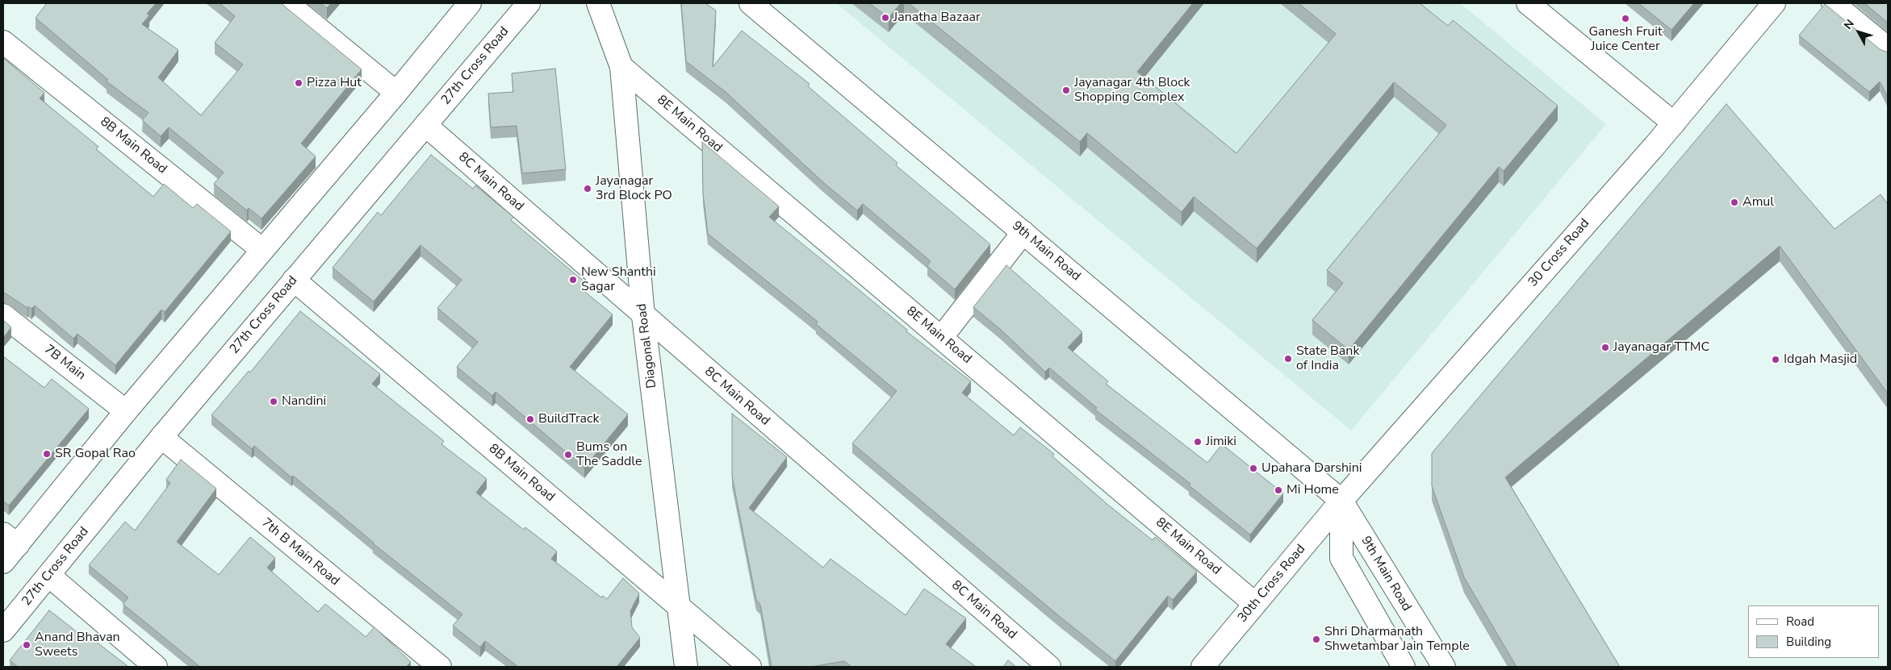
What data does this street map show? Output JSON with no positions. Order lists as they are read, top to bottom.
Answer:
{
  "streets": {
    "street": [
      "27th Cross Road",
      "8E Main Road",
      "8B Main Road",
      "8C Main Road",
      "9th Main Road",
      "30 Cross Road",
      "Diagonal Road",
      "7B Main",
      "7th B Main Road",
      "30th Cross Road"
    ]
  },
  "crossings": [
    ["27th Cross Road", "8B Main Road"],
    ["27th Cross Road", "8C Main Road"],
    ["27th Cross Road", "7th B Main Road"],
    ["8E Main Road", "Diagonal Road"],
    ["8E Main Road", "30th Cross Road"],
    ["8B Main Road", "Diagonal Road"],
    ["8C Main Road", "Diagonal Road"],
    ["9th Main Road", "30 Cross Road"],
    ["9th Main Road", "30th Cross Road"],
    ["30 Cross Road", "30th Cross Road"]
  ],
  "places": [
    "Janatha Bazaar",
    "Ganesh Fruit Juice Center",
    "Pizza Hut",
    "Jayanagar 4th Block Shopping Complex",
    "Jayanagar 3rd Block PO",
    "Amul",
    "New Shanthi Sagar",
    "Jayanagar TTMC",
    "State Bank of India",
    "Idgah Masjid",
    "Nandini",
    "BuildTrack",
    "Jimiki",
    "SR Gopal Rao",
    "Bums on The Saddle",
    "Upahara Darshini",
    "Mi Home",
    "Shri Dharmanath Shwetambar Jain Temple",
    "Anand Bhavan Sweets"
  ],
  "legend": ["Road", "Building"],
  "north": "top left"
}
